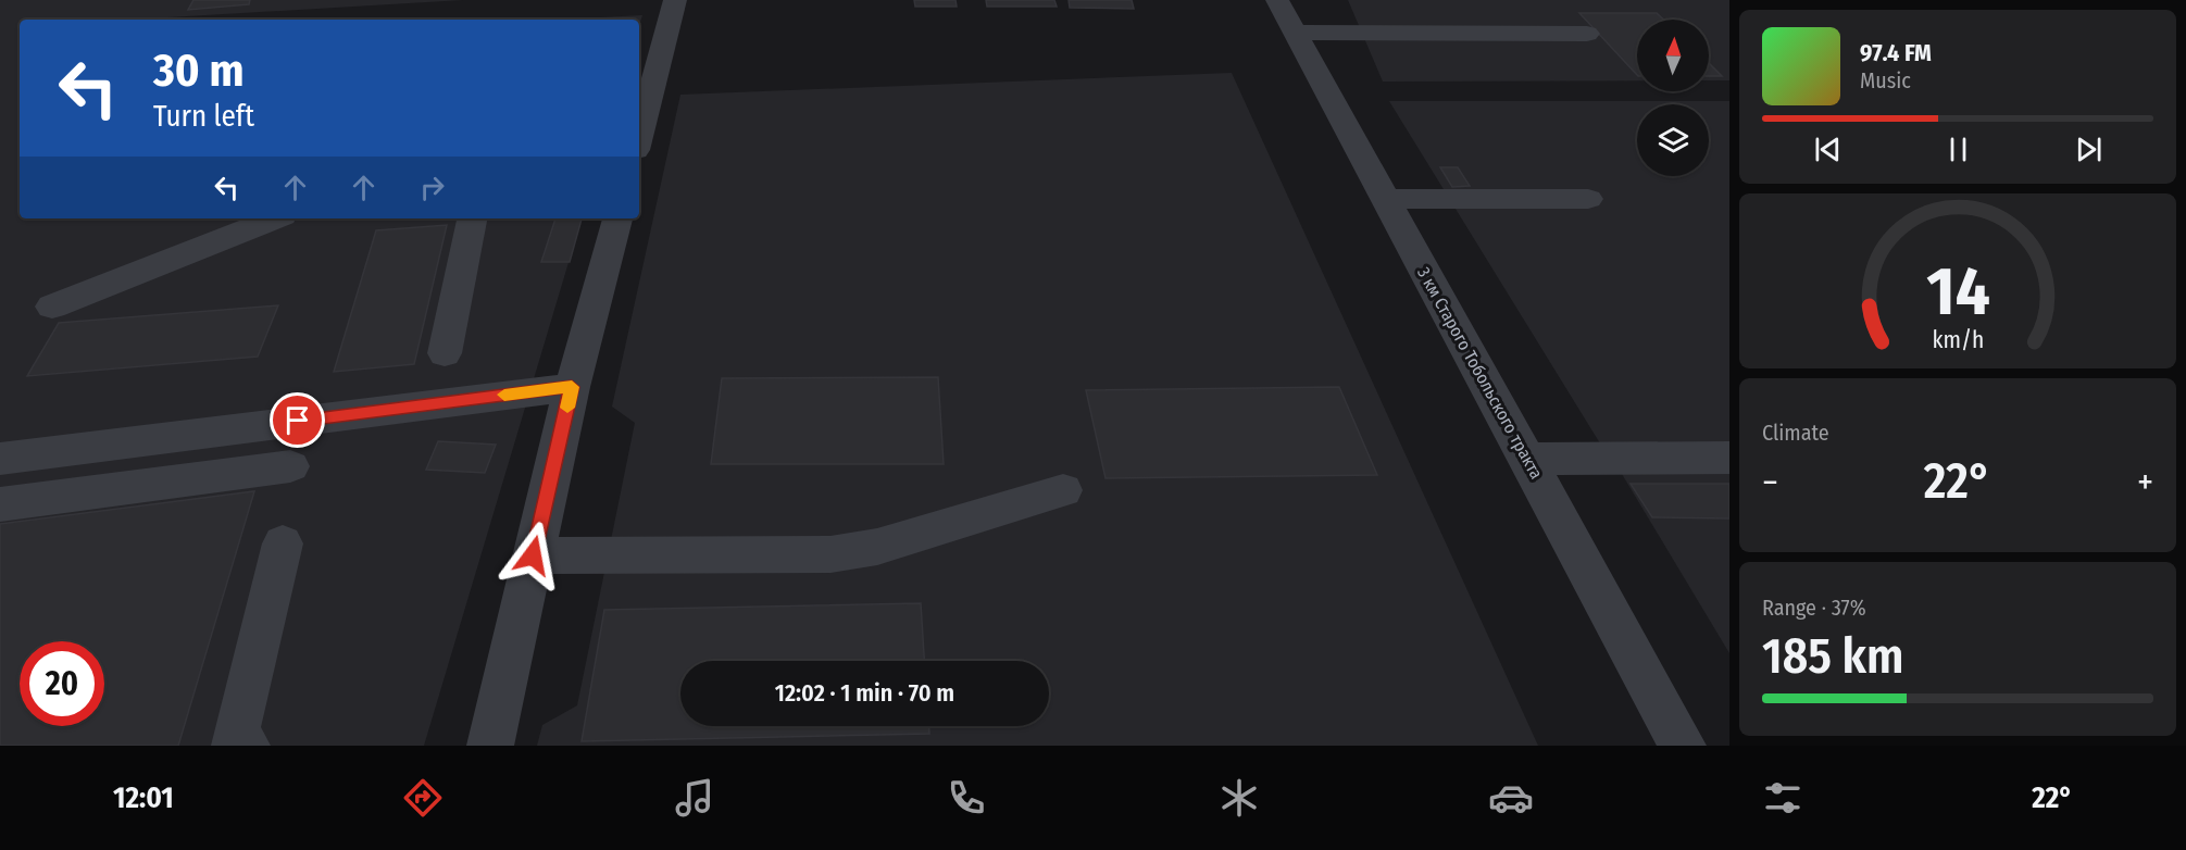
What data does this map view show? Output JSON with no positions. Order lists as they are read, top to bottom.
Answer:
{
  "streets": {
    "street": ["3 км Старого Тобольского тракта"]
  },
  "north": "top",
  "page": {
    "turn": ["30 m", "Turn left"],
    "song": ["97.4 FM", "Music"],
    "tile": [
      "Climate",
      ["Range · 37%", "185 km"]
    ],
    "heat": ["−", "22°", "+"],
    "limit": "20",
    "trip": "12:02 · 1 min · 70 m",
    "tabs": ["12:01", "22°"],
    "gauge": ["14", "km/h"]
  }
}
